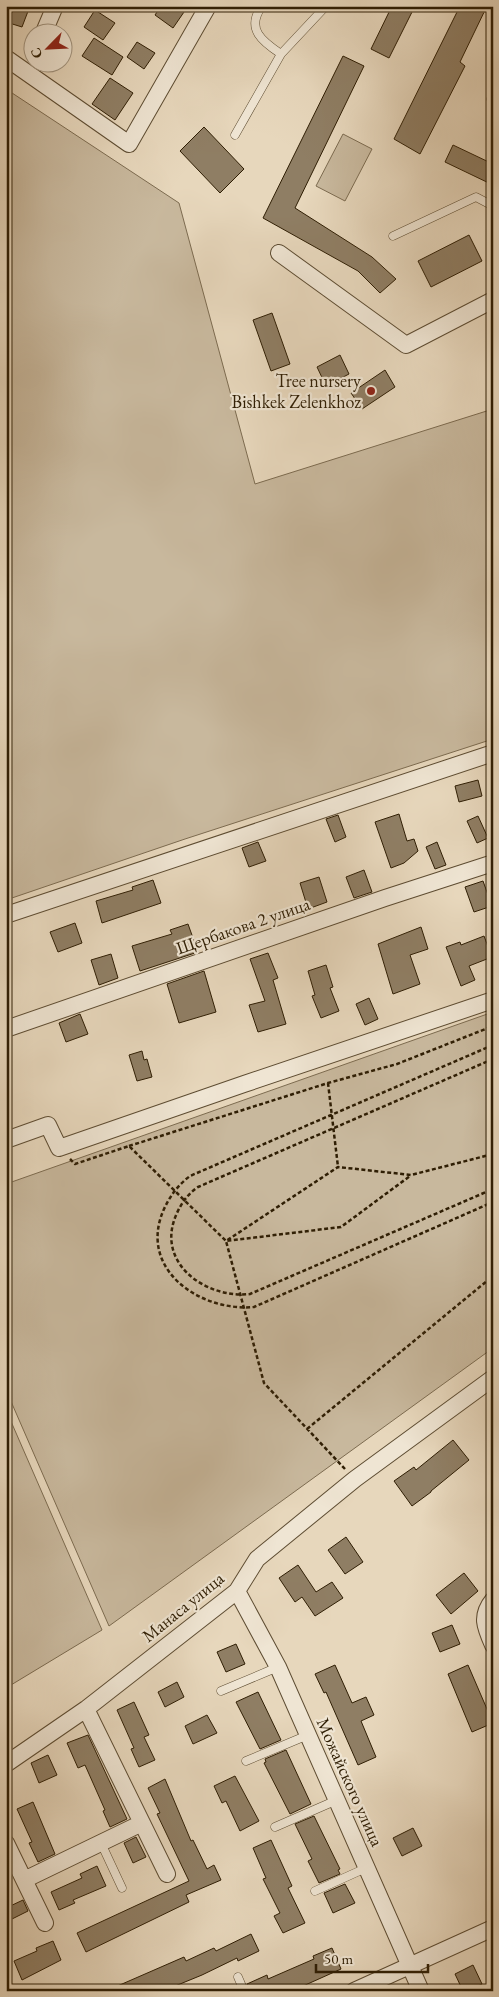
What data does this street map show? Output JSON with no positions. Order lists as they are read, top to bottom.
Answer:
{
  "streets": {
    "street": ["Щербакова 2 улица", "Манаса улица", "Можайского улица"]
  },
  "crossings": [
    ["Манаса улица", "Можайского улица"]
  ],
  "places": ["Tree nursery Bishkek Zelenkhoz"],
  "scale_bar": "50 m",
  "north": "bottom left"
}
